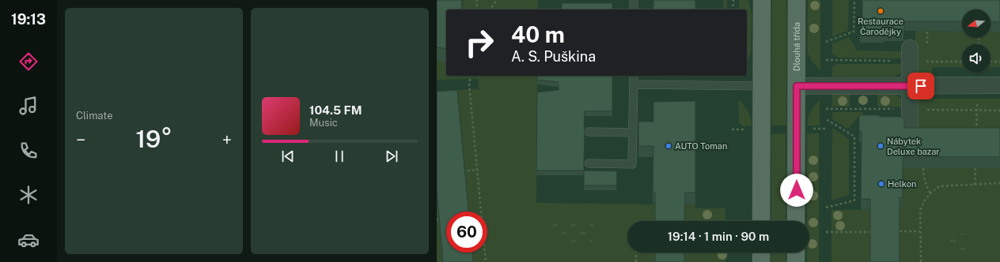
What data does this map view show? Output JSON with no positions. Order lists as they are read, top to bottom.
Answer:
{
  "streets": {
    "main road": ["Dlouhá třída"]
  },
  "places": [
    "Restaurace Čarodějky",
    "AUTO Toman",
    "Nábytek Deluxe bazar",
    "Helkon"
  ],
  "north": "left",
  "page": {
    "tabs": "19:13",
    "tile": "Climate",
    "turn": ["40 m", "A. S. Puškina"],
    "song": ["104.5 FM", "Music"],
    "heat": ["−", "19°", "+"],
    "limit": "60",
    "trip": "19:14 · 1 min · 90 m"
  }
}
